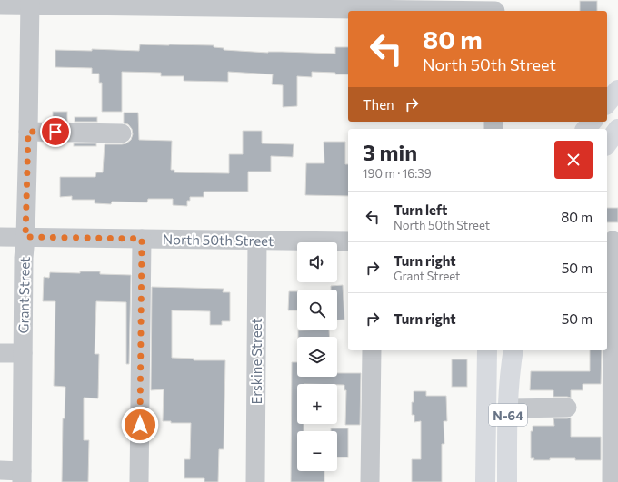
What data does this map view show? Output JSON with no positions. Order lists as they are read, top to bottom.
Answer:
{
  "streets": {
    "main road": ["N-64"],
    "street": ["North 50th Street", "Grant Street", "Erskine Street"]
  },
  "crossings": [
    ["North 50th Street", "Grant Street"],
    ["North 50th Street", "Erskine Street"]
  ],
  "page": {
    "turn": ["80 m", "North 50th Street"],
    "then": "Then",
    "heading": ["3 min", "190 m · 16:39"],
    "list": [
      {
        "name": "Turn left",
        "note": "North 50th Street",
        "value": "80 m"
      },
      {
        "name": "Turn right",
        "note": "Grant Street",
        "value": "50 m"
      },
      {
        "name": "Turn right",
        "value": "50 m"
      }
    ],
    "map_buttons": ["+", "−"]
  }
}
